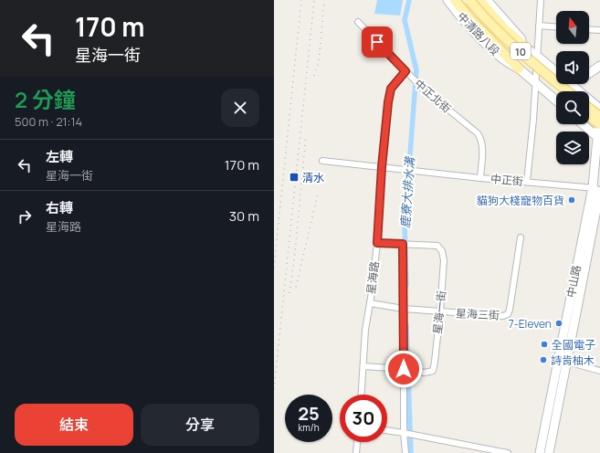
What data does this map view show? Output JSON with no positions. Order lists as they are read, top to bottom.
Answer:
{
  "streets": {
    "main road": ["10"],
    "street": [
      "中清路八段",
      "中正北街",
      "中正街",
      "星海路",
      "中山路",
      "星海一街",
      "星海三街"
    ]
  },
  "crossings": [
    ["中正北街", "中正街"],
    ["中正北街", "星海路"],
    ["中正街", "星海路"],
    ["中正街", "中山路"],
    ["星海路", "星海一街"],
    ["星海路", "星海三街"],
    ["星海一街", "星海三街"]
  ],
  "water": ["鹿寮大排水溝"],
  "places": {
    "transit": ["清水"],
    "other": [
      "貓狗大棧寵物百貨",
      "7-Eleven",
      "全國電子",
      "詩肯柚木"
    ]
  },
  "north": "top",
  "page": {
    "turn": ["170 m", "星海一街"],
    "heading": ["2 分鐘", "500 m · 21:14"],
    "list": [
      {
        "name": "左轉",
        "note": "星海一街",
        "value": "170 m"
      },
      {
        "name": "右轉",
        "note": "星海路",
        "value": "30 m"
      }
    ],
    "speed": "25 km/h",
    "limit": "30",
    "buttons": ["結束", "分享"]
  }
}
